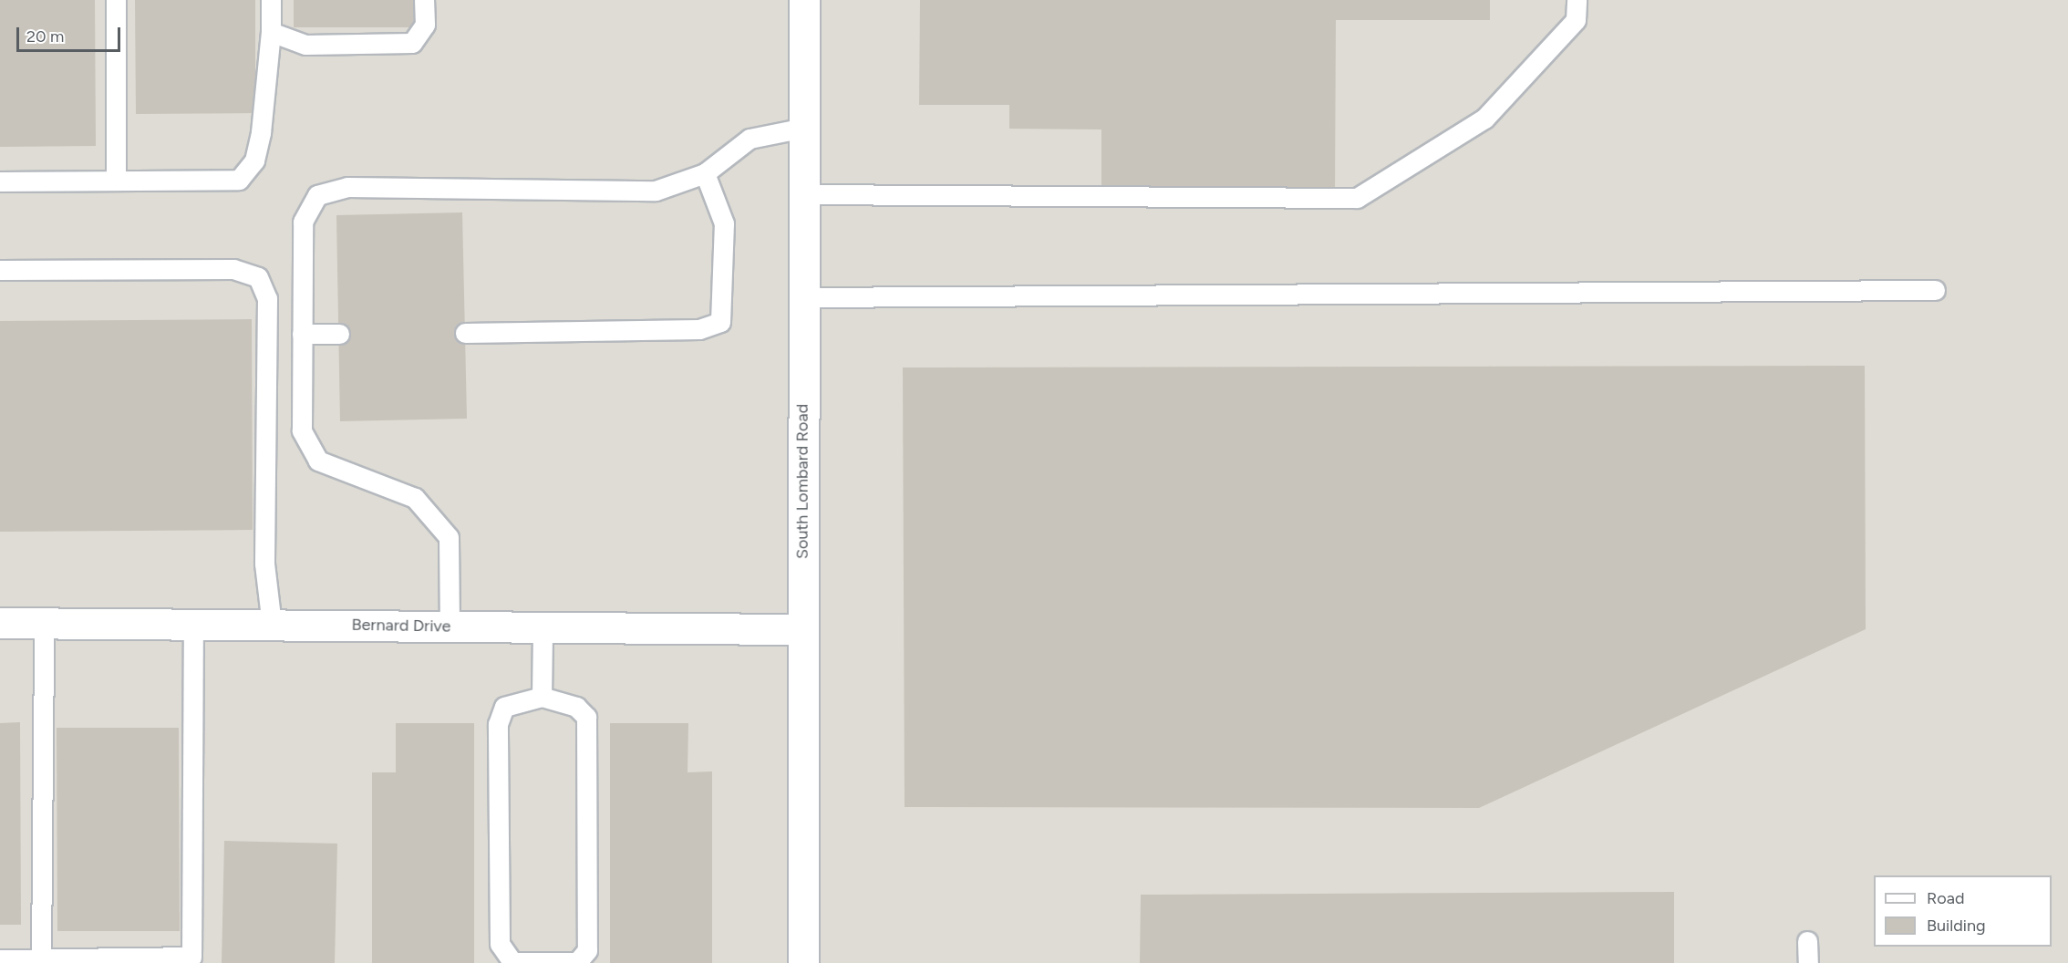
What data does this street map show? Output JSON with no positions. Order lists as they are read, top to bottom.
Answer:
{
  "streets": {
    "street": ["South Lombard Road", "Bernard Drive"]
  },
  "crossings": [
    ["South Lombard Road", "Bernard Drive"]
  ],
  "legend": ["Road", "Building"],
  "scale_bar": "20 m"
}
